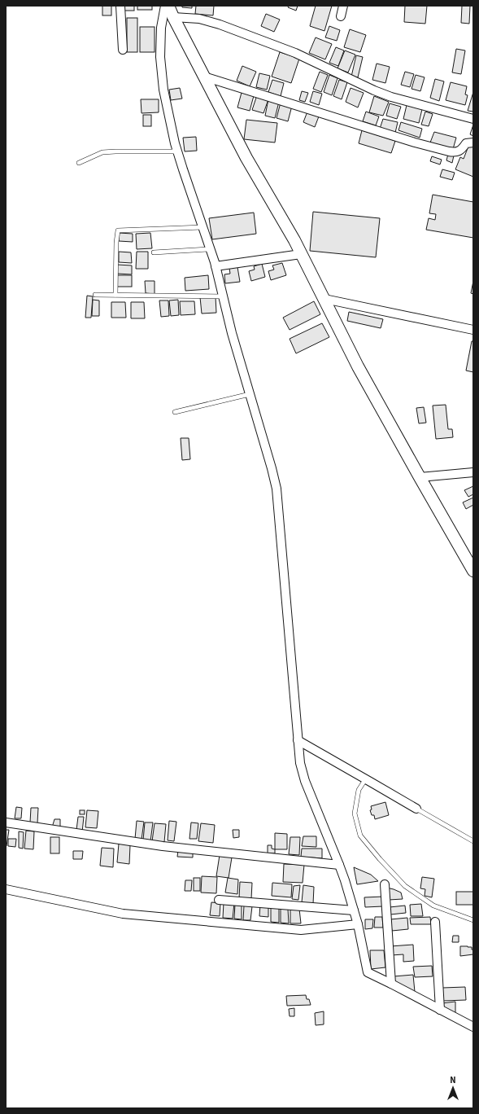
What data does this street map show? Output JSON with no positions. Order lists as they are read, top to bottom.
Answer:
{
  "north": "top"
}
